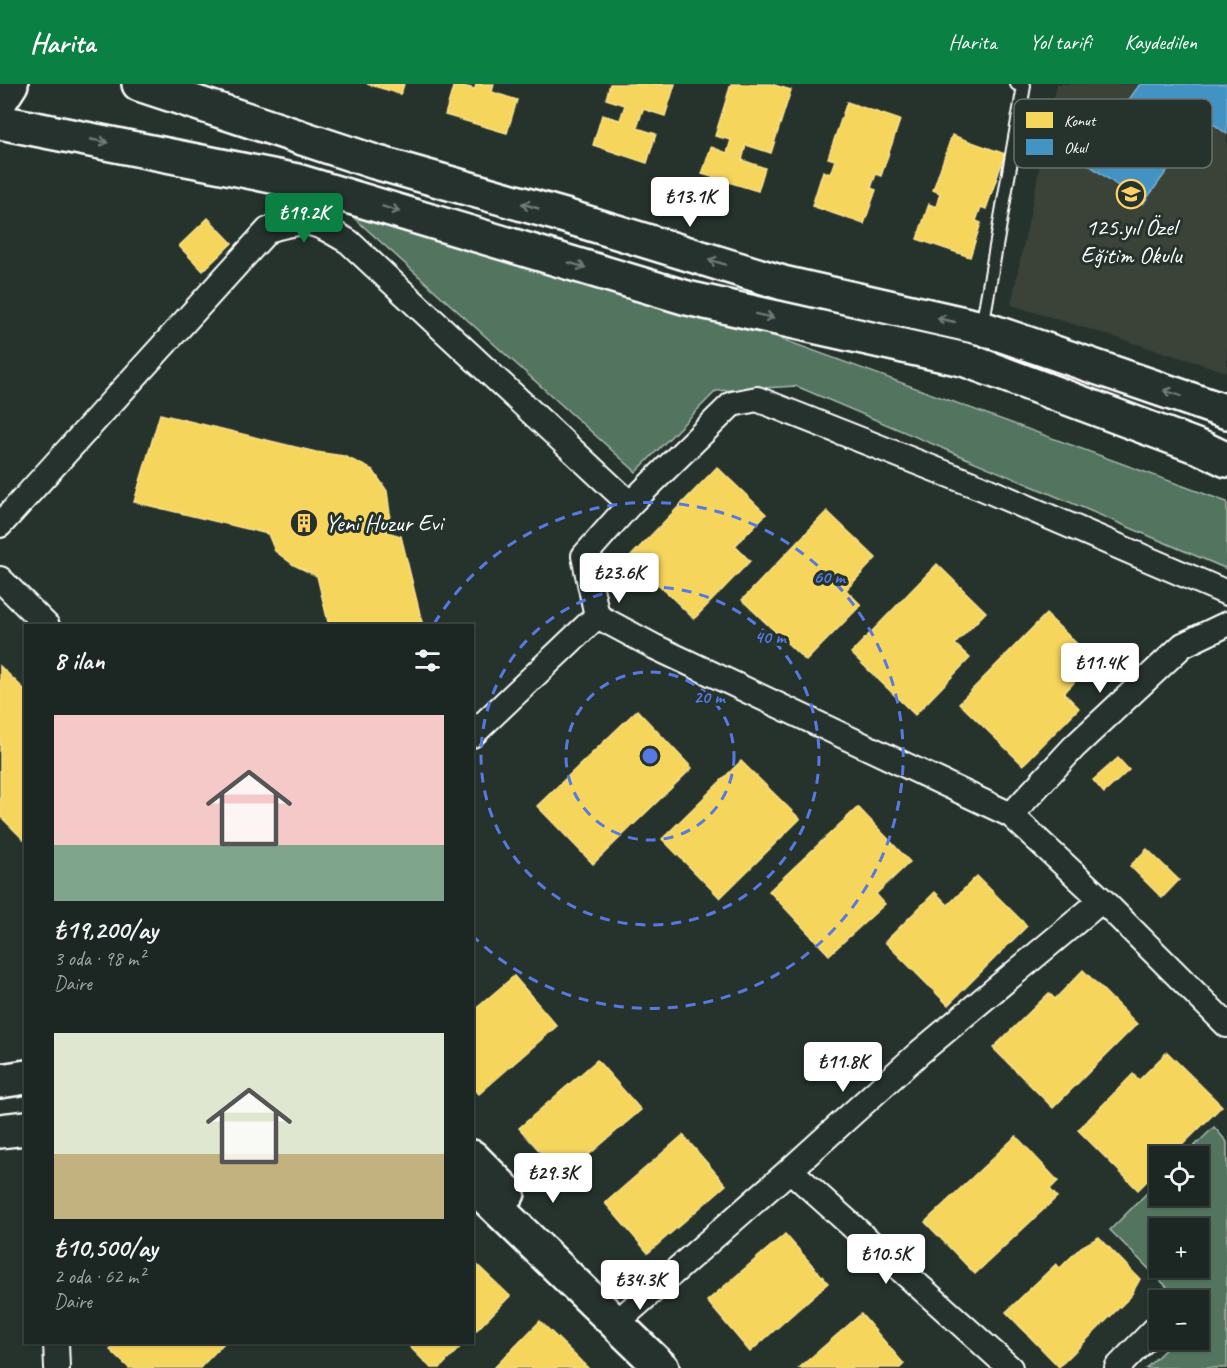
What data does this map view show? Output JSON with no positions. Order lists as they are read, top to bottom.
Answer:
{
  "places": {
    "school or university": ["125.yıl Özel Eğitim Okulu"],
    "building": ["Yeni Huzur Evi"]
  },
  "legend": ["Konut", "Okul"],
  "page": {
    "header": "Harita",
    "nav": ["Harita", "Yol tarifi", "Kaydedilen"],
    "price": [
      "₺13.1K",
      "₺19.2K",
      "₺23.6K",
      "₺11.4K",
      "₺11.8K",
      "₺29.3K",
      "₺10.5K",
      "₺34.3K"
    ],
    "heading": "8 ilan",
    "list": [
      {
        "name": "₺19,200/ay",
        "note": "3 oda · 98 m² · Daire"
      },
      {
        "name": "₺10,500/ay",
        "note": "2 oda · 62 m² · Daire"
      }
    ],
    "map_buttons": ["+", "−"]
  },
  "rings": ["60 m", "40 m", "20 m"]
}
